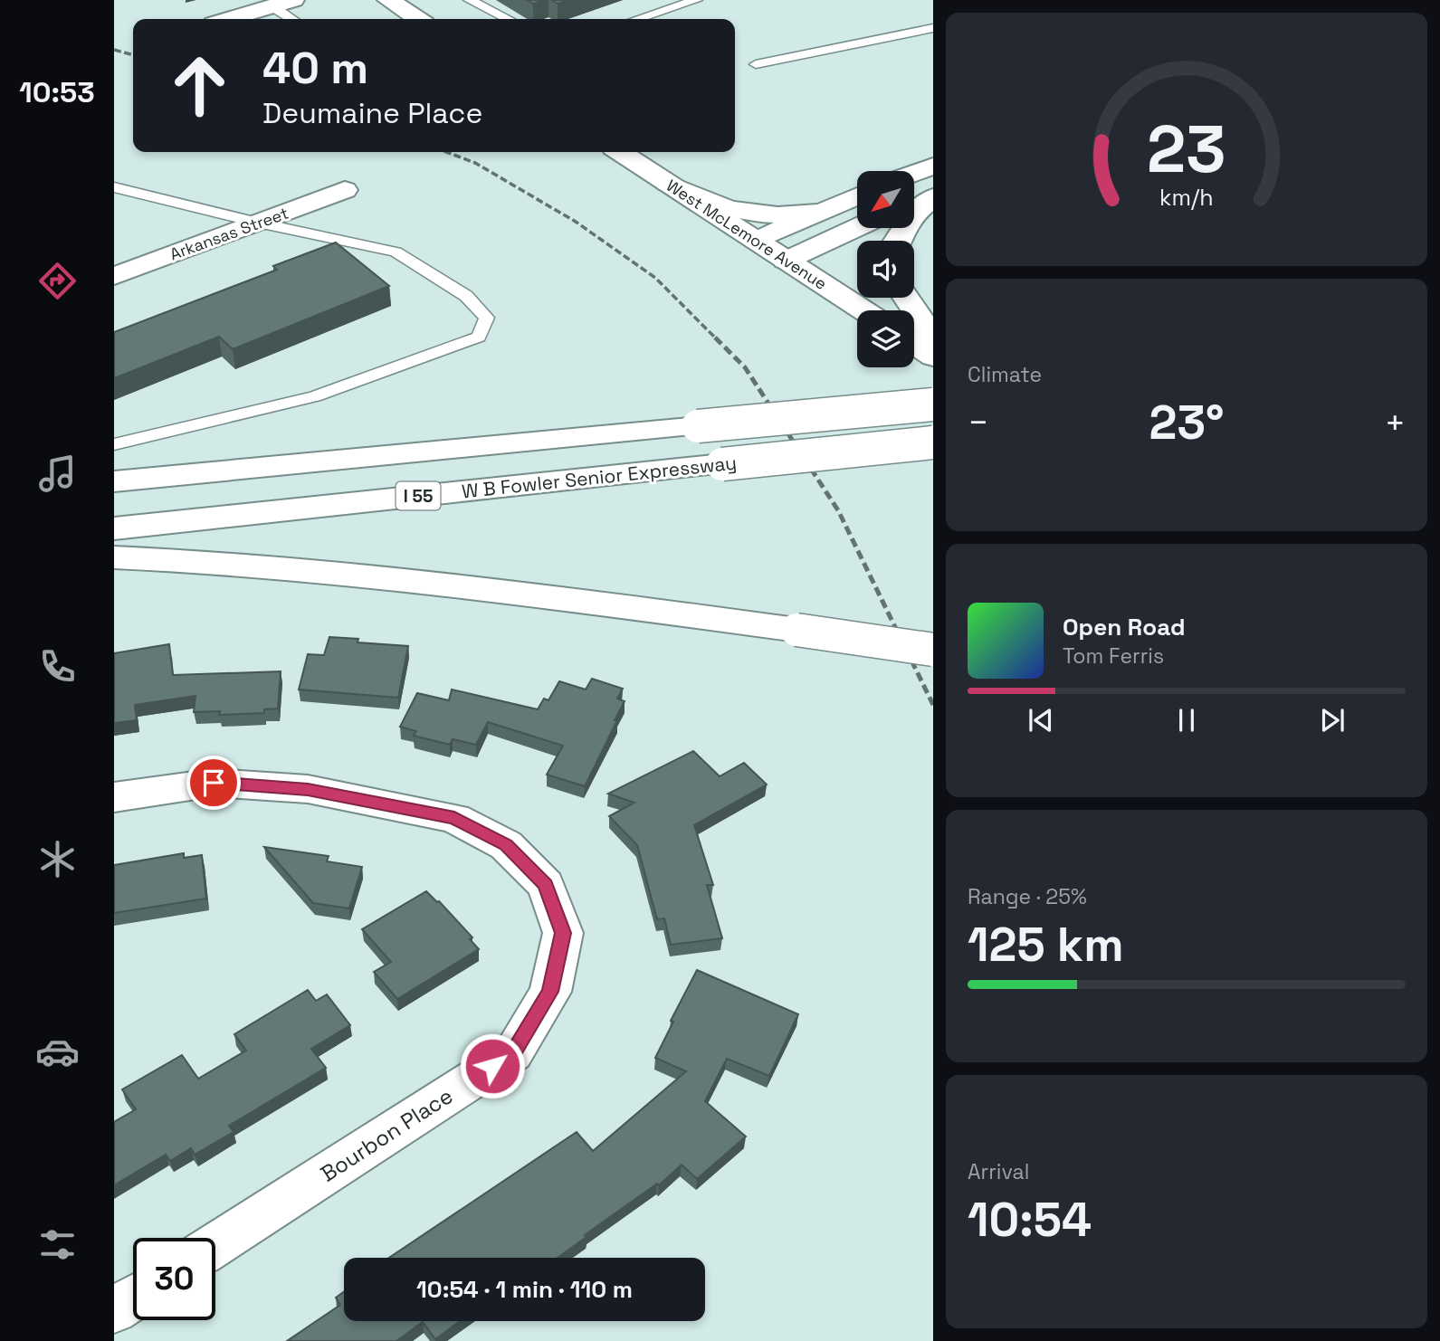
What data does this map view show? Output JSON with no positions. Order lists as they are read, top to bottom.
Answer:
{
  "streets": {
    "main road": [
      "Arkansas Street",
      "West McLemore Avenue",
      "W B Fowler Senior Expressway",
      "I 55",
      "Bourbon Place"
    ]
  },
  "north": "bottom left",
  "page": {
    "tabs": "10:53",
    "turn": ["40 m", "Deumaine Place"],
    "tile": [
      "Climate",
      ["Range · 25%", "125 km"],
      ["Arrival", "10:54"]
    ],
    "heat": ["−", "23°", "+"],
    "song": ["Open Road", "Tom Ferris"],
    "limit": "30",
    "trip": "10:54 · 1 min · 110 m",
    "gauge": ["23", "km/h"]
  }
}
